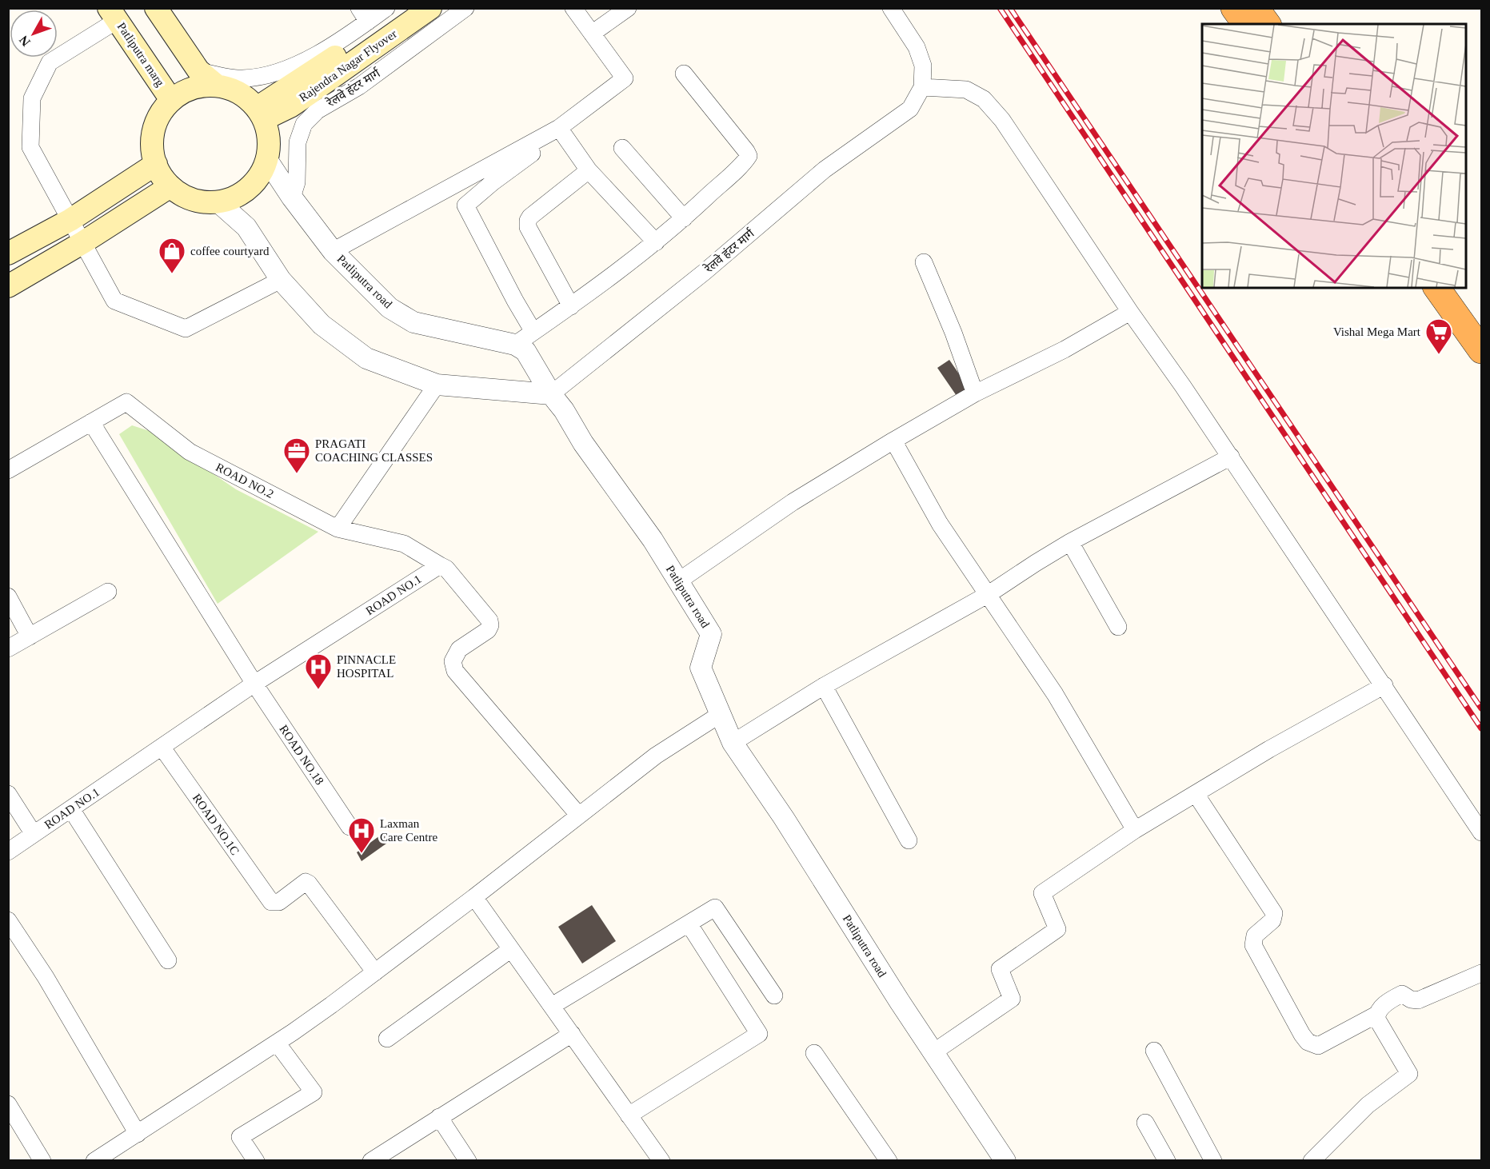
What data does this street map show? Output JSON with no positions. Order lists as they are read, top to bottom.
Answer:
{
  "streets": {
    "main road": ["Patliputra marg", "Rajendra Nagar Flyover"],
    "street": [
      "रेलवे हंटर मार्ग",
      "Patliputra road",
      "ROAD NO.2",
      "ROAD NO.1",
      "ROAD NO.18",
      "ROAD NO.1C"
    ]
  },
  "crossings": [
    ["Patliputra marg", "Rajendra Nagar Flyover"],
    ["Patliputra marg", "Patliputra road"],
    ["Rajendra Nagar Flyover", "Patliputra road"],
    ["रेलवे हंटर मार्ग", "Patliputra road"],
    ["ROAD NO.2", "ROAD NO.1"],
    ["ROAD NO.1", "ROAD NO.18"],
    ["ROAD NO.1", "ROAD NO.1C"]
  ],
  "places": {
    "shop": ["coffee courtyard"],
    "supermarket": ["Vishal Mega Mart"],
    "office": ["PRAGATI COACHING CLASSES"],
    "hospital": ["PINNACLE HOSPITAL", "Laxman Care Centre"]
  },
  "north": "bottom left"
}
